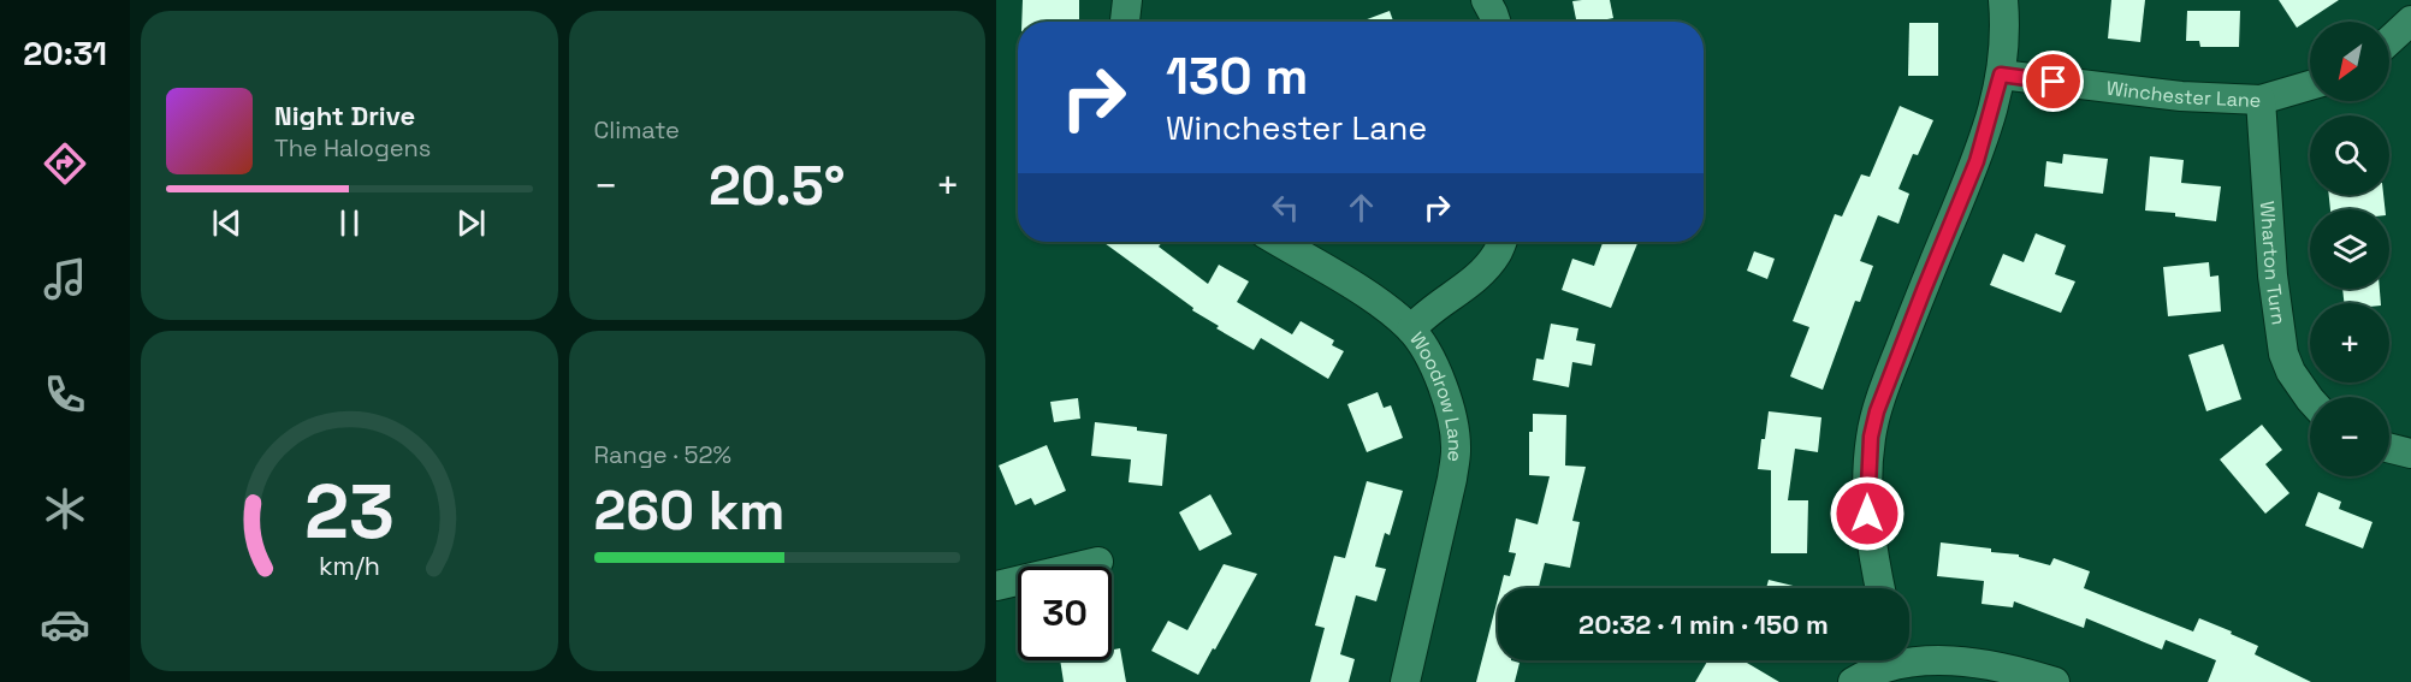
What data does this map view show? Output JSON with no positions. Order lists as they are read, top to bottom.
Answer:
{
  "streets": {
    "street": ["Winchester Lane", "Wharton Turn", "Woodrow Lane"]
  },
  "crossings": [
    ["Winchester Lane", "Wharton Turn"]
  ],
  "north": "bottom left",
  "page": {
    "tabs": "20:31",
    "tile": [
      "Climate",
      ["Range · 52%", "260 km"]
    ],
    "map_buttons": ["+", "−"],
    "turn": ["130 m", "Winchester Lane"],
    "song": ["Night Drive", "The Halogens"],
    "heat": ["−", "20.5°", "+"],
    "limit": "30",
    "trip": "20:32 · 1 min · 150 m",
    "gauge": ["23", "km/h"]
  }
}
